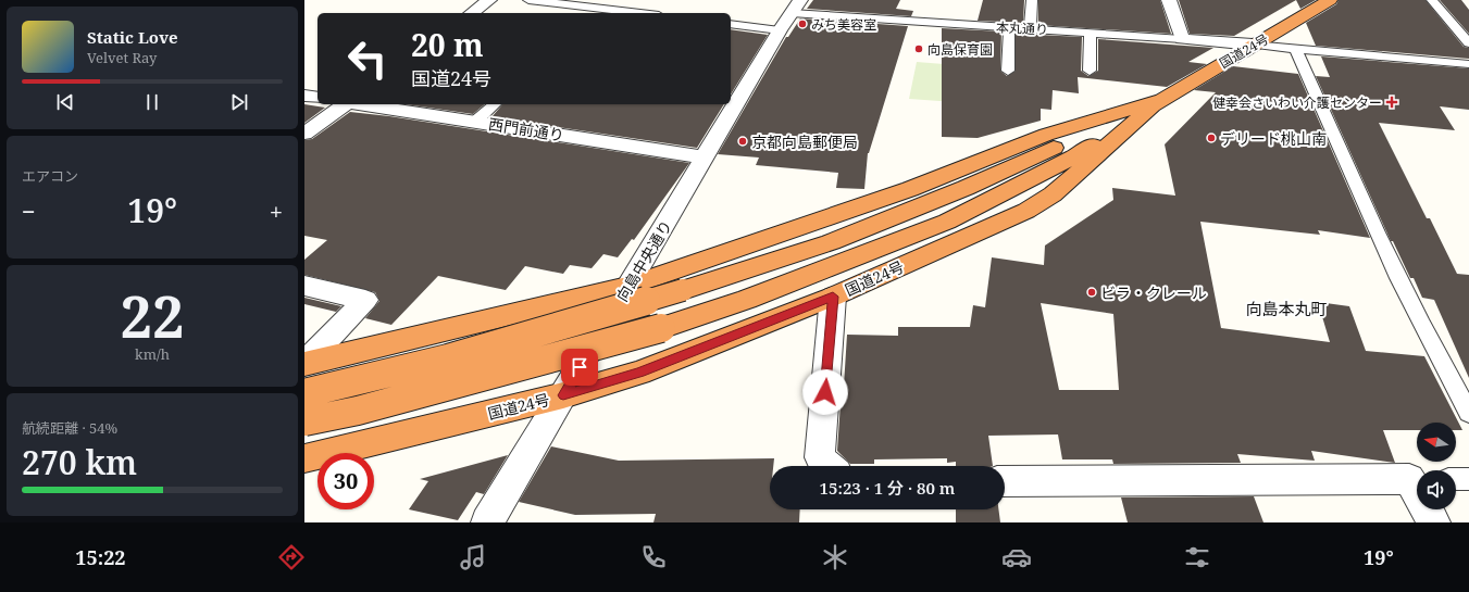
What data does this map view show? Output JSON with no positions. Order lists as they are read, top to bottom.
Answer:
{
  "streets": {
    "highway": ["国道24号"],
    "street": ["本丸通り", "西門前通り", "向島中央通り"]
  },
  "crossings": [
    ["本丸通り", "国道24号"],
    ["本丸通り", "向島中央通り"],
    ["国道24号", "向島中央通り"],
    ["西門前通り", "向島中央通り"]
  ],
  "districts": ["向島本丸町"],
  "places": {
    "other": [
      "みち美容室",
      "向島保育園",
      "デリード桃山南",
      "京都向島郵便局",
      "ビラ・クレール"
    ],
    "health": ["健幸会さいわい介護センター"]
  },
  "north": "left",
  "page": {
    "turn": ["20 m", "国道24号"],
    "song": ["Static Love", "Velvet Ray"],
    "tile": [
      "エアコン",
      ["22", "km/h"],
      ["航続距離 · 54%", "270 km"]
    ],
    "heat": ["−", "19°", "+"],
    "limit": "30",
    "trip": "15:23 · 1 分 · 80 m",
    "tabs": ["15:22", "19°"]
  }
}
